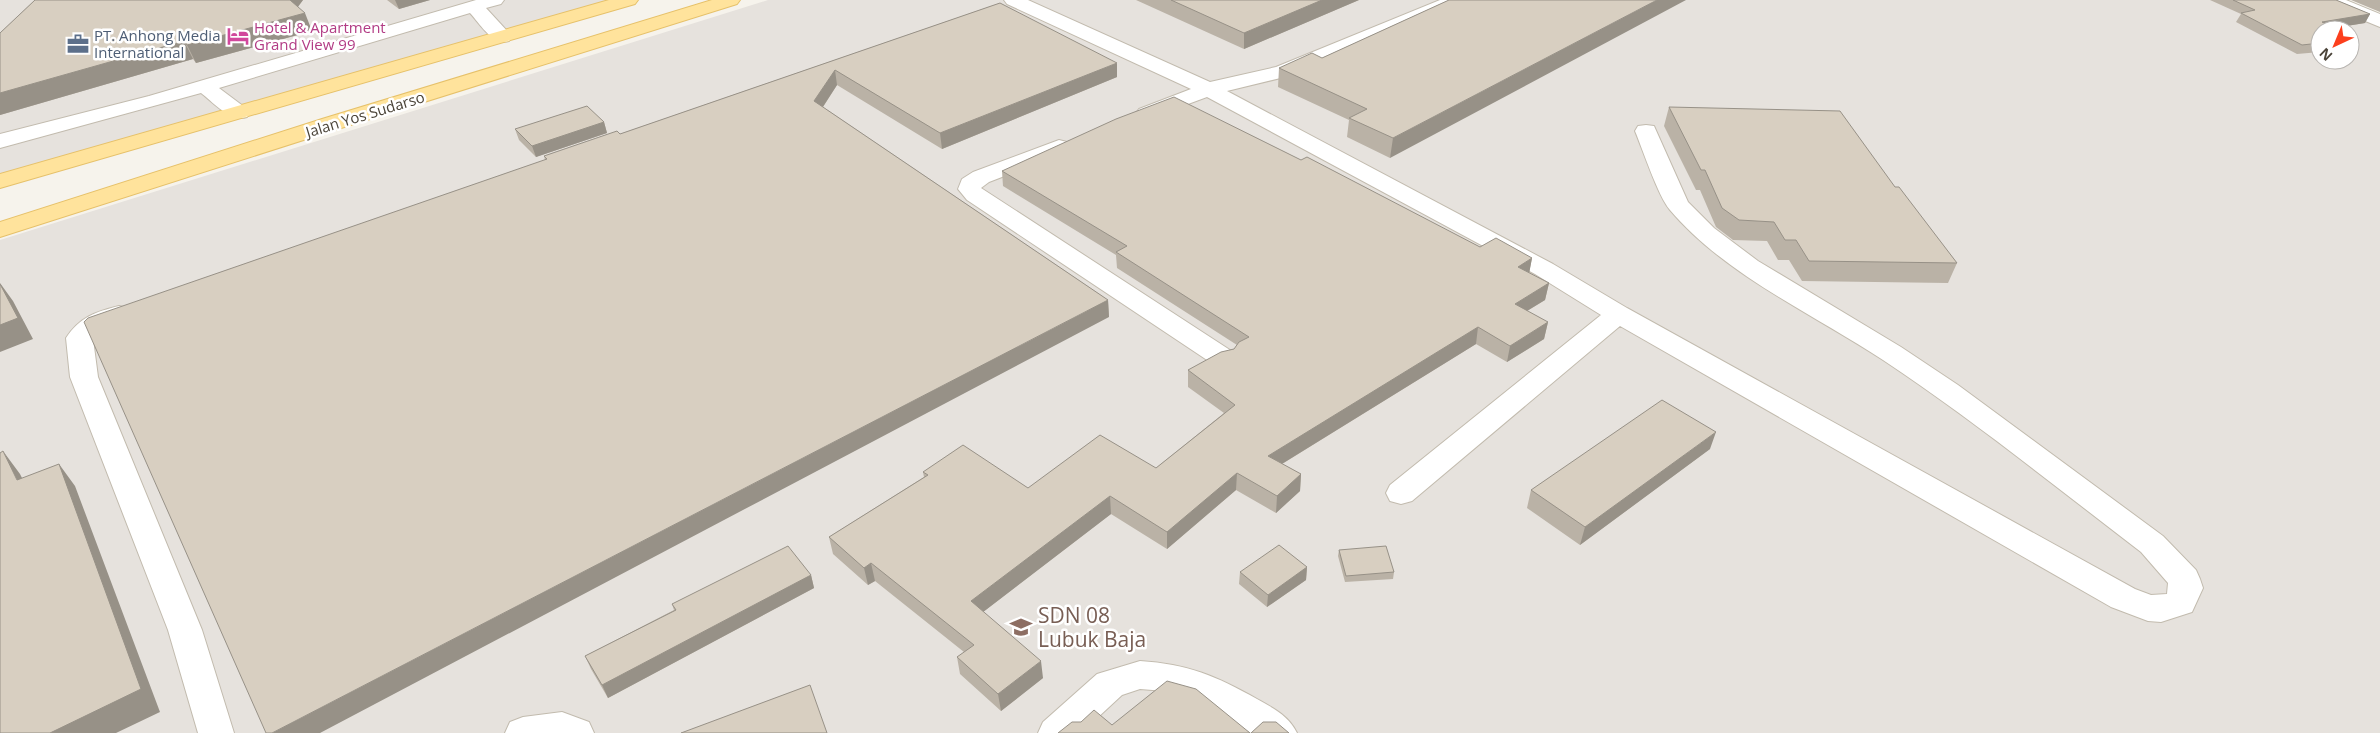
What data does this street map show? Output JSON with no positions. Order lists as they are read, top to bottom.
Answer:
{
  "streets": {
    "main road": ["Jalan Yos Sudarso"]
  },
  "places": {
    "hotel": ["Hotel & Apartment Grand View 99"],
    "office": ["PT. Anhong Media International"],
    "school or university": ["SDN 08 Lubuk Baja"]
  },
  "north": "bottom left"
}
